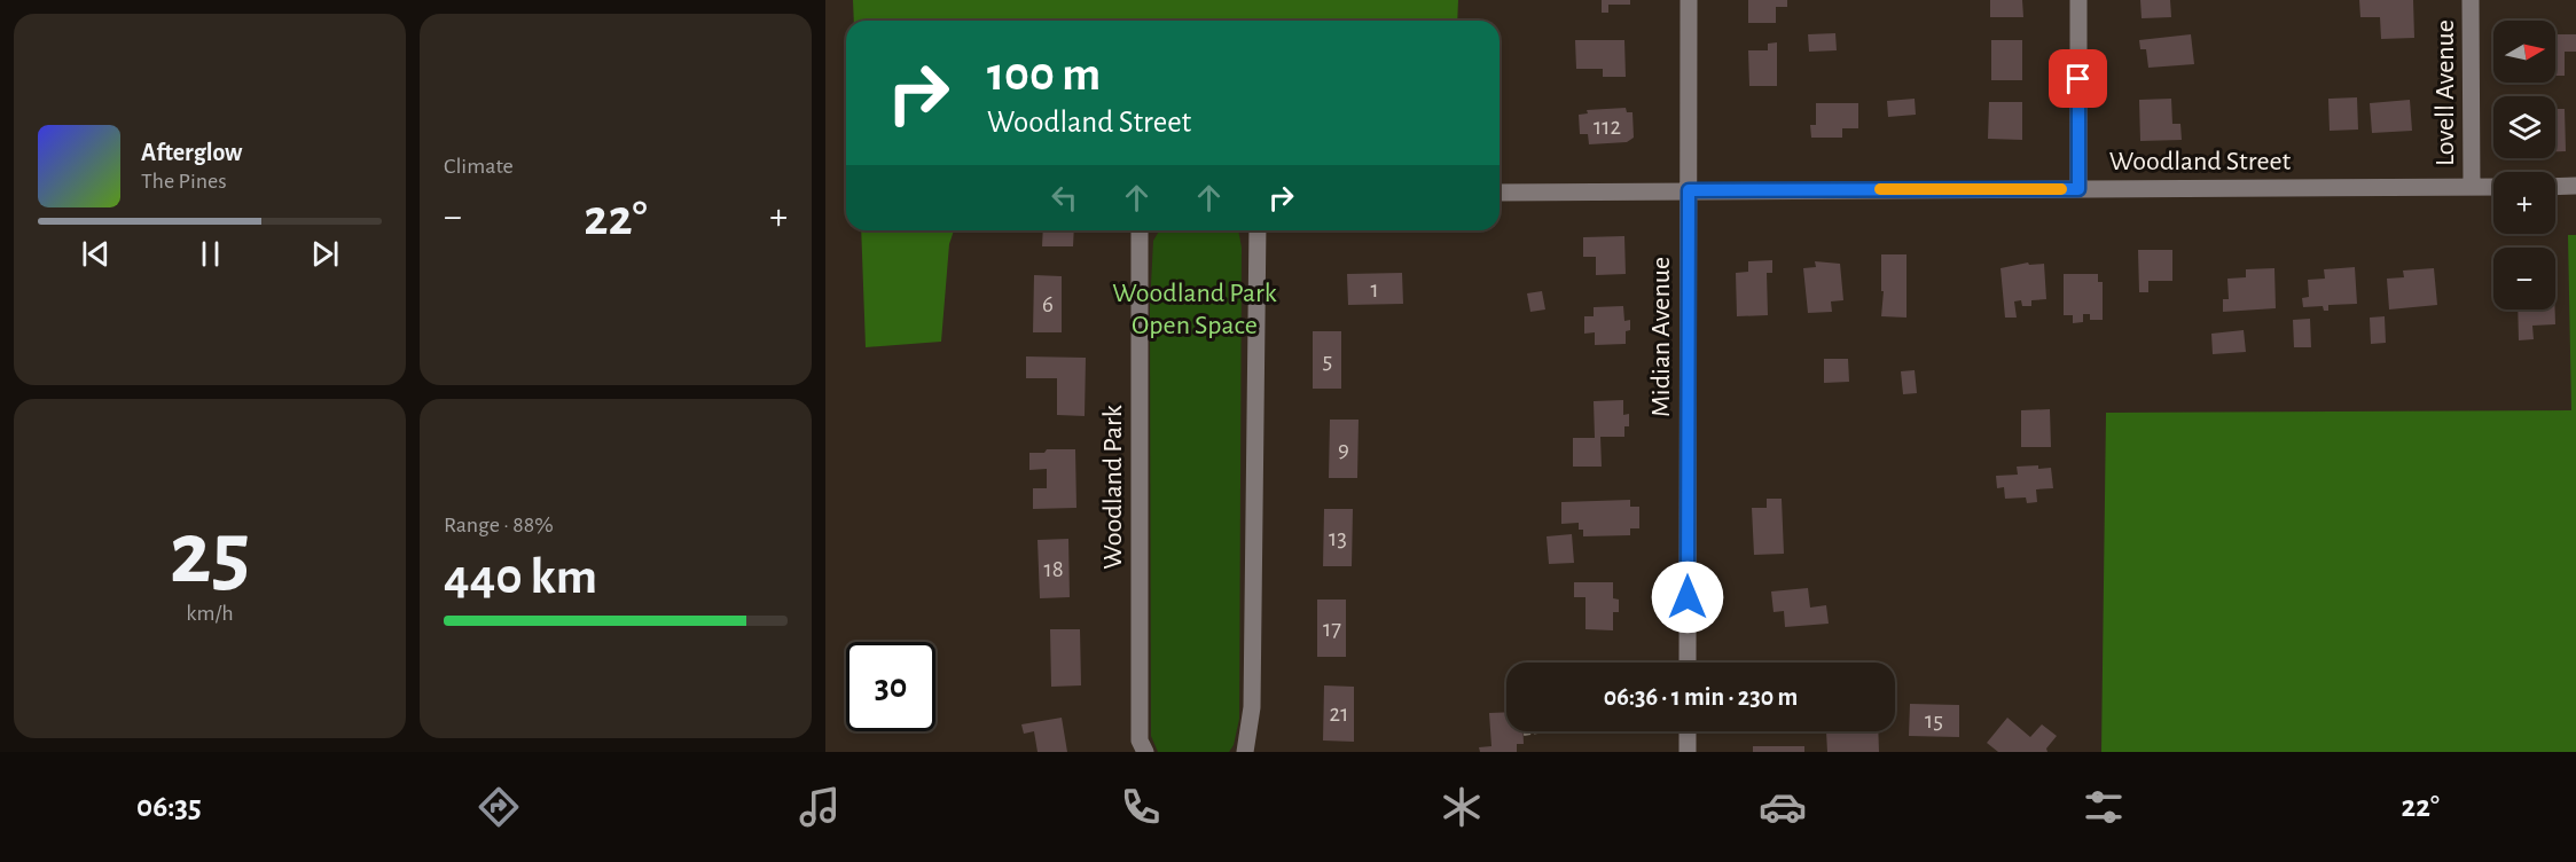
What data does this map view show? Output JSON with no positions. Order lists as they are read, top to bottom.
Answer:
{
  "streets": {
    "street": [
      "Lovell Avenue",
      "Woodland Street",
      "Midian Avenue",
      "Woodland Park"
    ]
  },
  "crossings": [
    ["Lovell Avenue", "Woodland Street"],
    ["Woodland Street", "Midian Avenue"]
  ],
  "parks": ["Woodland Park Open Space"],
  "house_numbers": [
    "112",
    "1",
    "6",
    "5",
    "9",
    "13",
    "18",
    "17",
    "21",
    "15"
  ],
  "north": "right",
  "page": {
    "tile": [
      "Climate",
      ["25", "km/h"],
      ["Range · 88%", "440 km"]
    ],
    "map_buttons": ["+", "−"],
    "turn": ["100 m", "Woodland Street"],
    "song": ["Afterglow", "The Pines"],
    "heat": ["−", "22°", "+"],
    "limit": "30",
    "trip": "06:36 · 1 min · 230 m",
    "tabs": ["06:35", "22°"]
  }
}
